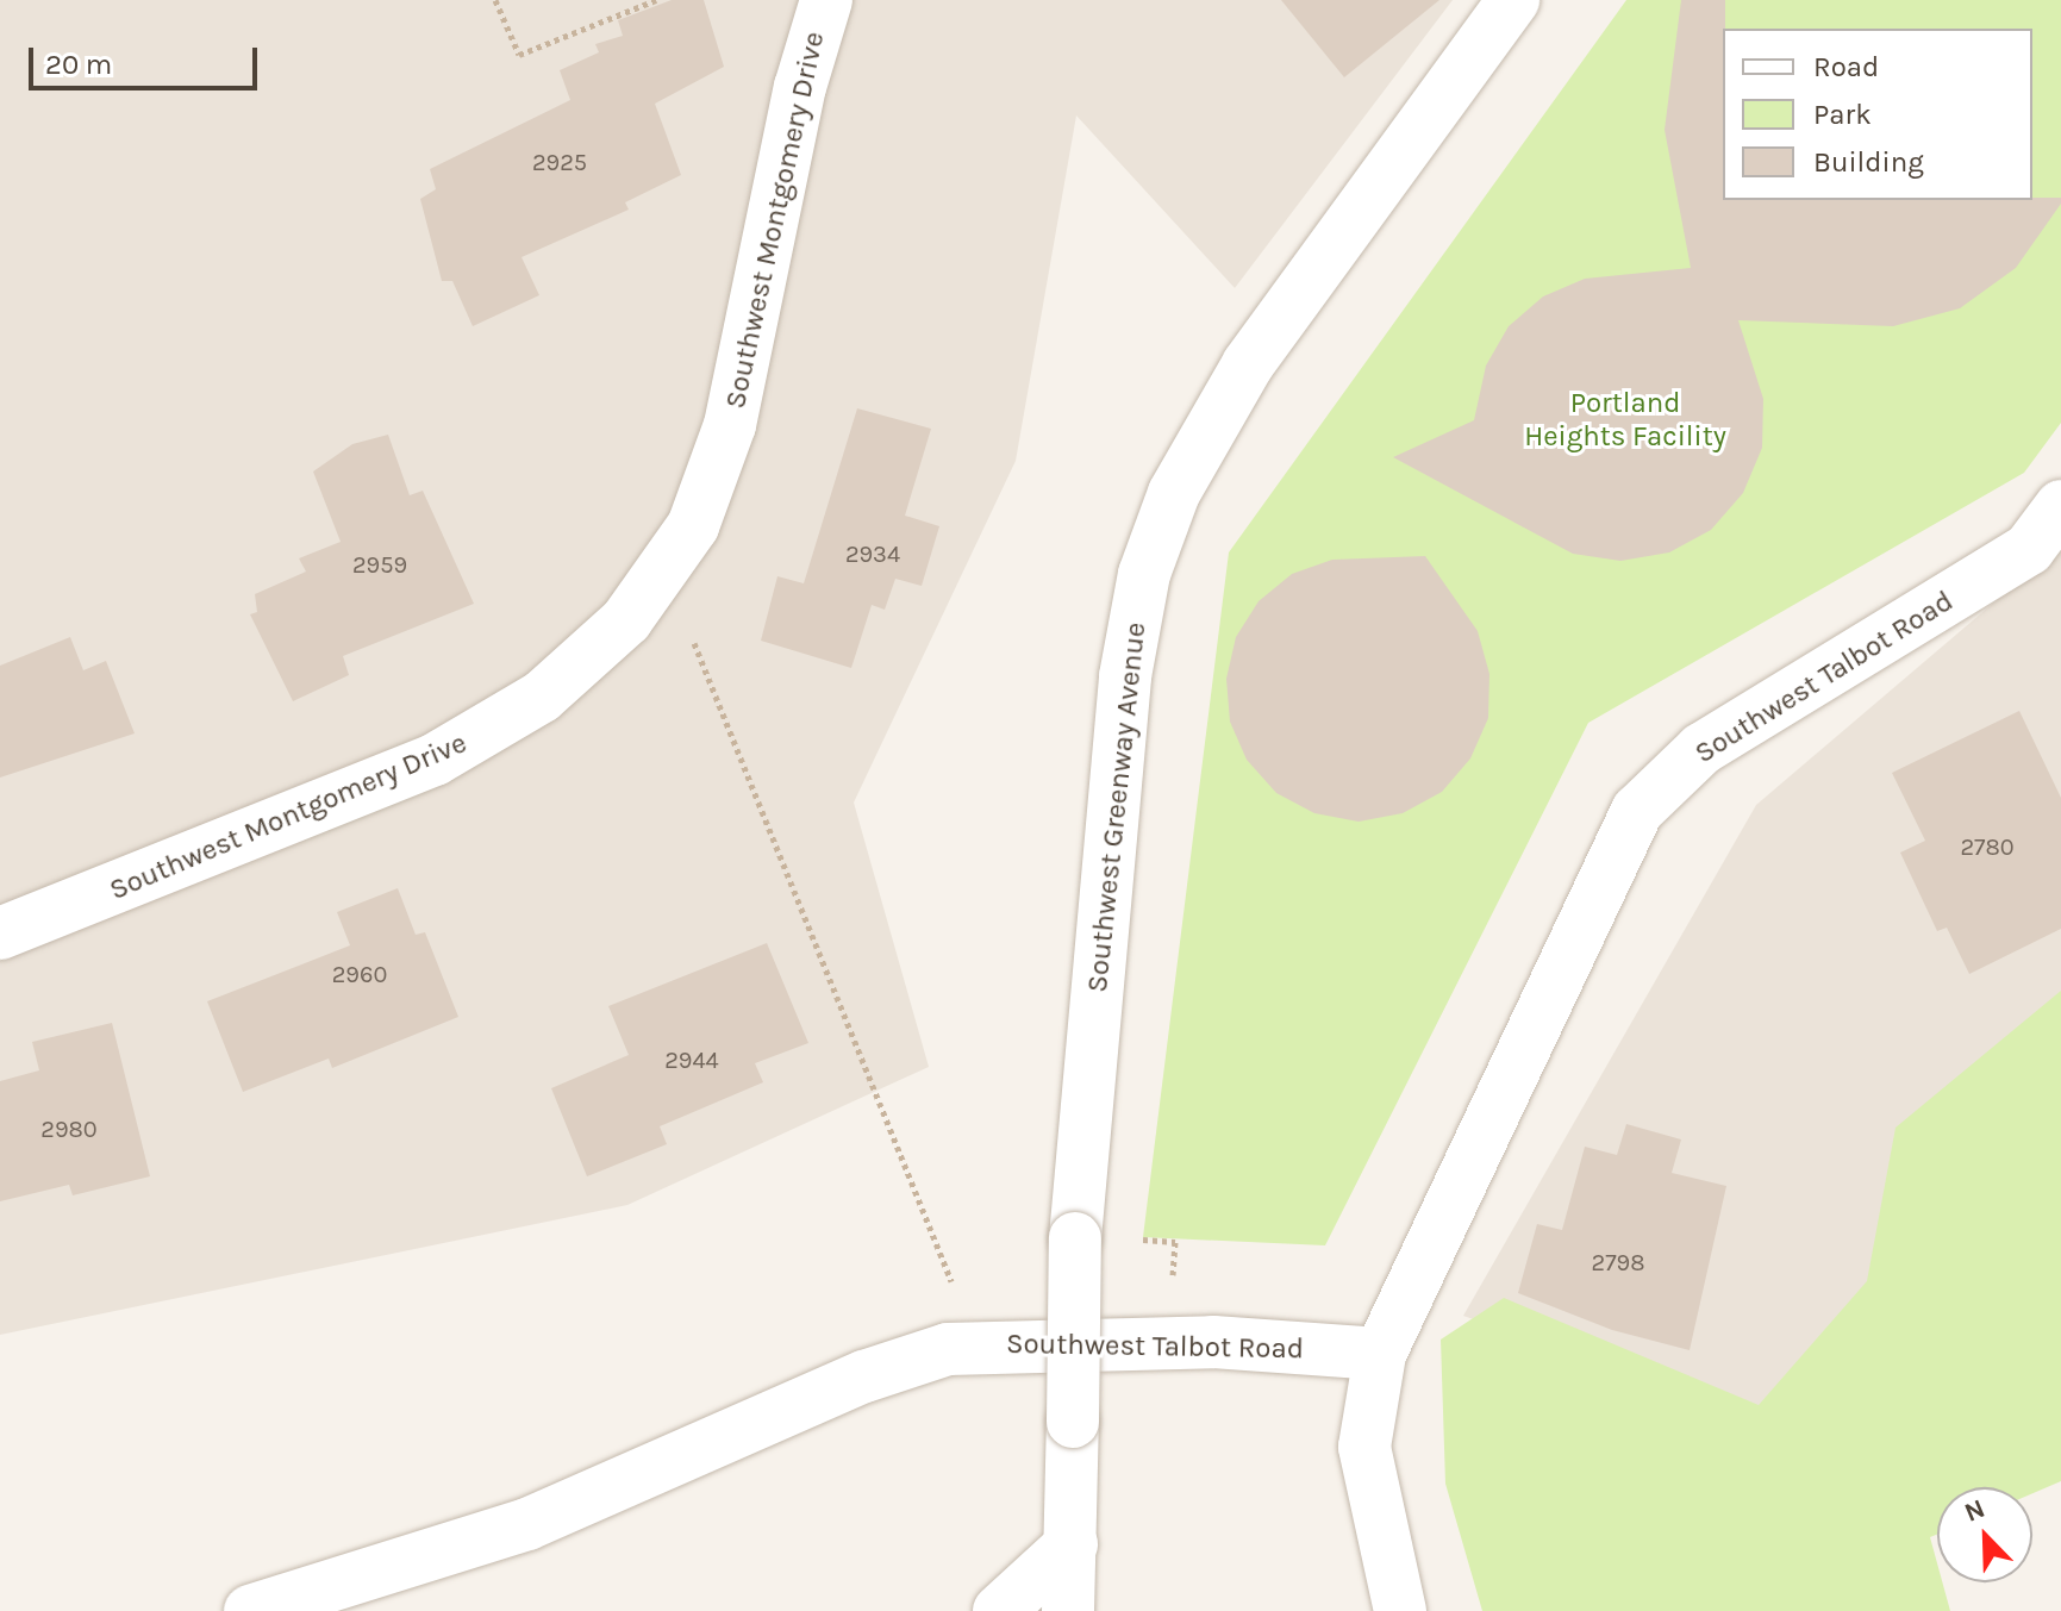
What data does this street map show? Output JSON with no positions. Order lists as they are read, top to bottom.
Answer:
{
  "streets": {
    "street": ["Southwest Montgomery Drive", "Southwest Talbot Road", "Southwest Greenway Avenue"]
  },
  "parks": ["Portland Heights Facility"],
  "house_numbers": [
    "2925",
    "2934",
    "2959",
    "2780",
    "2960",
    "2944",
    "2980",
    "2798"
  ],
  "legend": ["Road", "Park", "Building"],
  "scale_bar": "20 m",
  "north": "top left"
}
